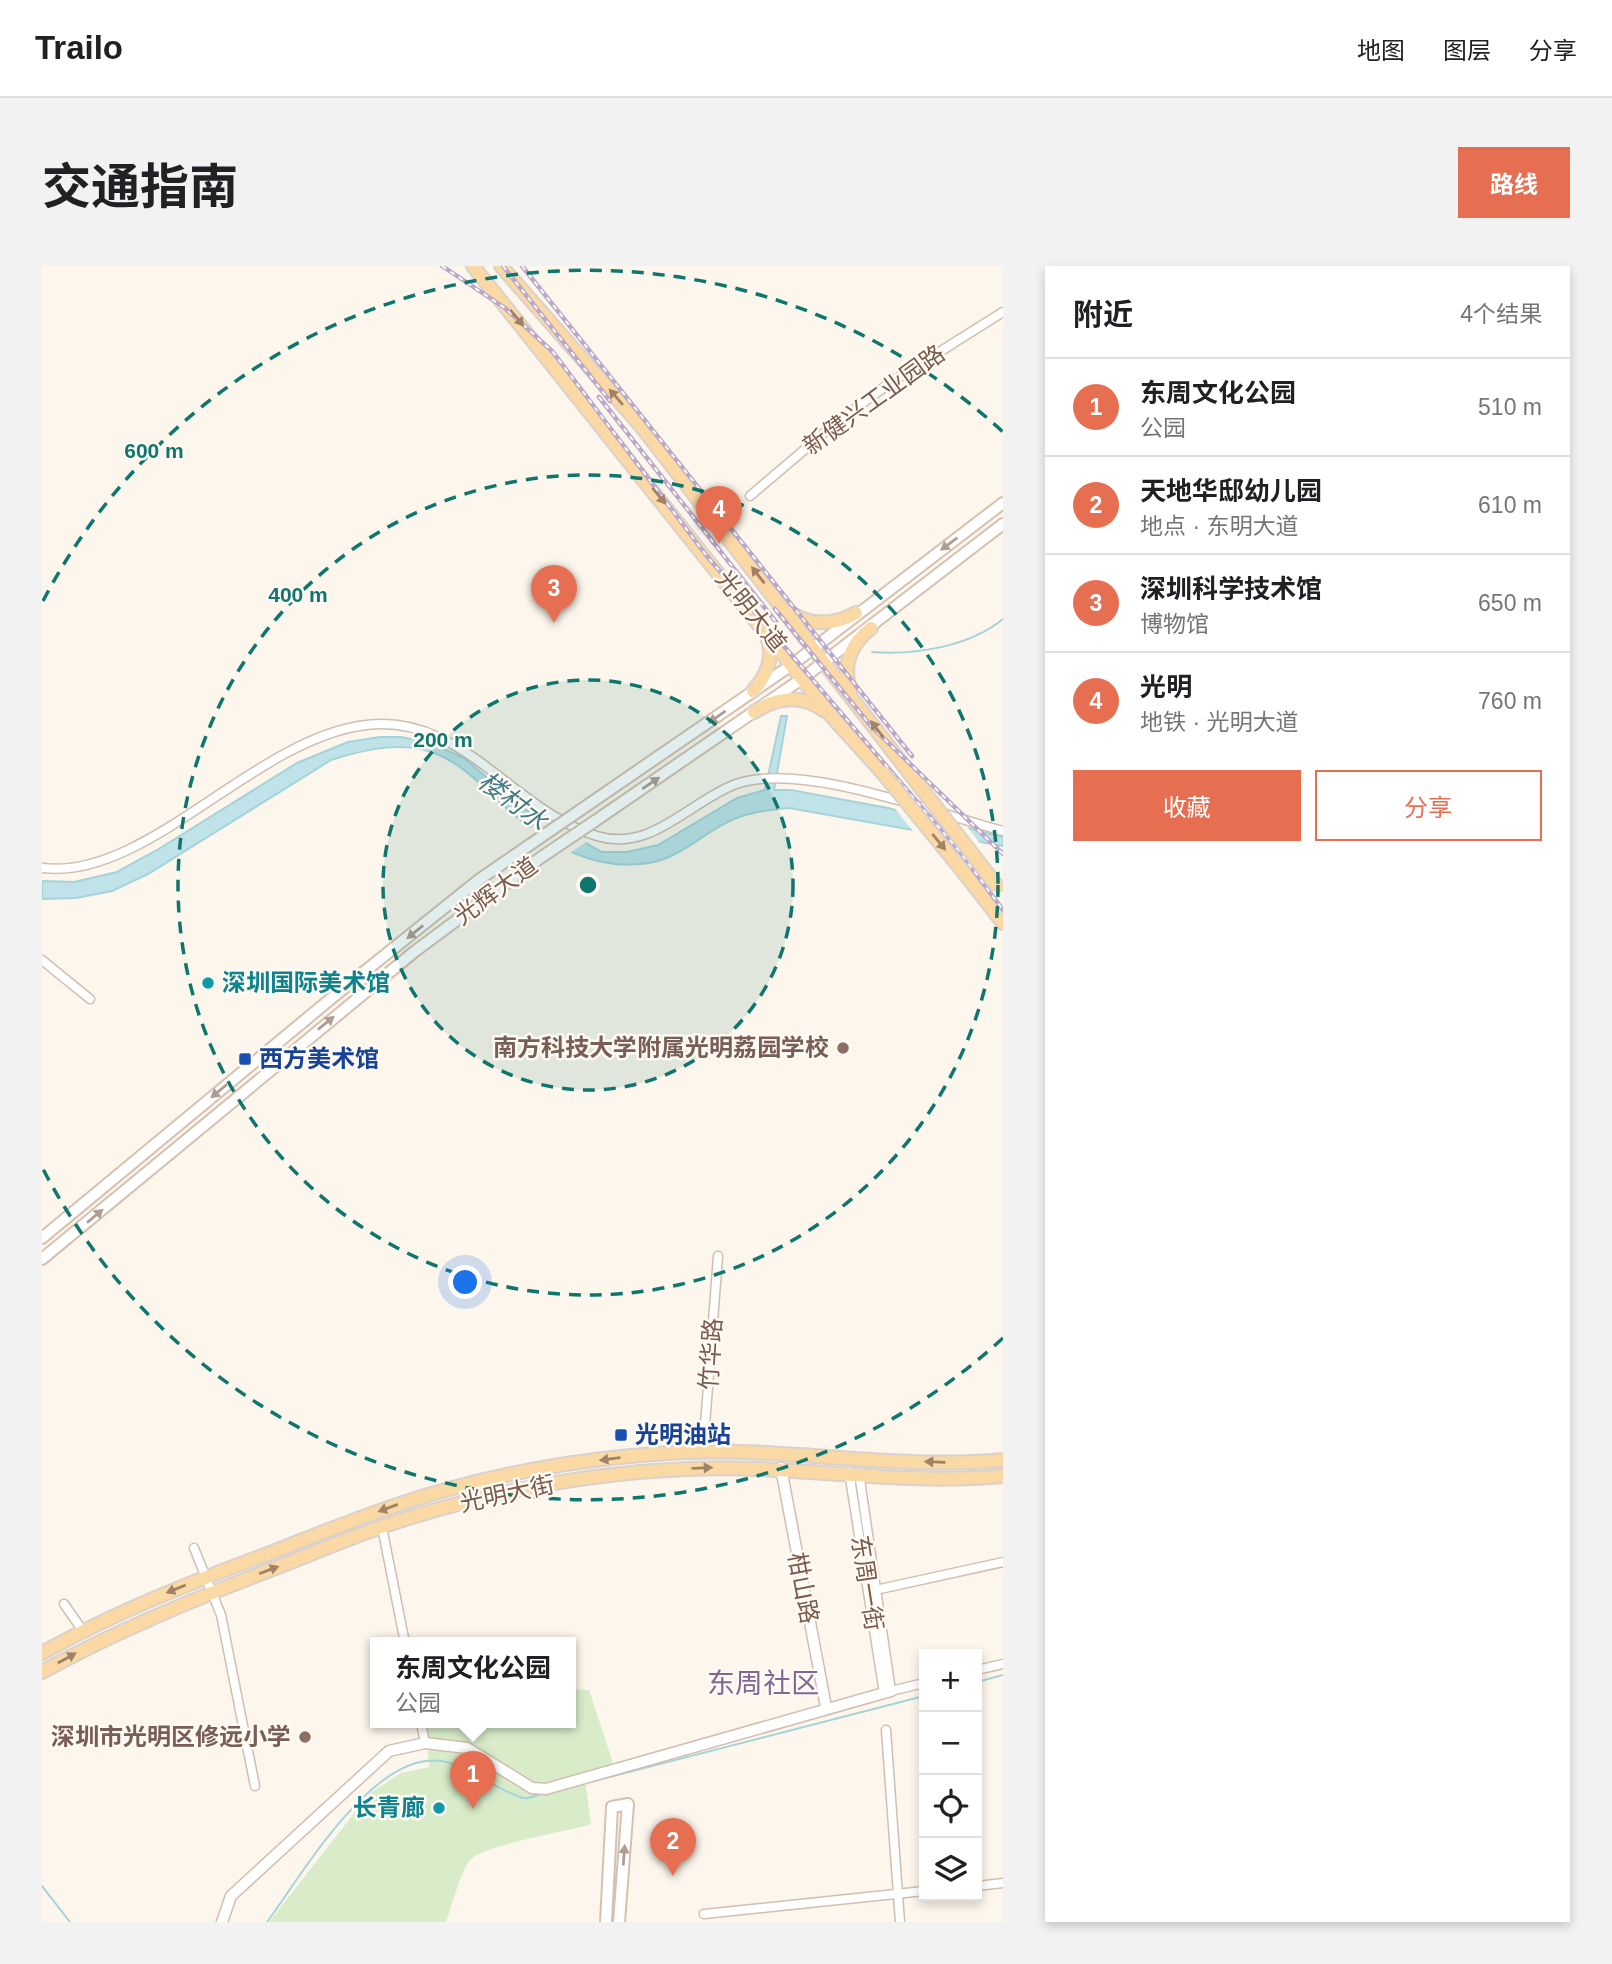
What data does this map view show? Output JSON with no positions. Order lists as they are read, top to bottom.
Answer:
{
  "streets": {
    "main road": ["光明大道", "光辉大道", "光明大街"],
    "street": [
      "新健兴工业园路",
      "竹华路",
      "东周一街",
      "柑山路"
    ]
  },
  "crossings": [
    ["光明大道", "光辉大道"],
    ["竹华路", "光明大街"],
    ["光明大街", "东周一街"],
    ["光明大街", "柑山路"]
  ],
  "districts": ["东周社区"],
  "water": ["楼村水"],
  "places": {
    "other": [
      "深圳国际美术馆",
      "南方科技大学附属光明荔园学校",
      "深圳市光明区修远小学",
      "长青廊"
    ],
    "transit": ["西方美术馆", "光明油站"]
  },
  "page": {
    "header": "Trailo",
    "nav": ["地图", "图层", "分享"],
    "title": "交通指南",
    "buttons": [
      "路线",
      ["收藏", "分享"]
    ],
    "heading": ["附近", "4个结果"],
    "list": [
      {
        "mark": "1",
        "name": "东周文化公园",
        "note": "公园",
        "value": "510 m"
      },
      {
        "mark": "2",
        "name": "天地华邸幼儿园",
        "note": "地点 · 东明大道",
        "value": "610 m"
      },
      {
        "mark": "3",
        "name": "深圳科学技术馆",
        "note": "博物馆",
        "value": "650 m"
      },
      {
        "mark": "4",
        "name": "光明",
        "note": "地铁 · 光明大道",
        "value": "760 m"
      }
    ],
    "pins": [
      "4",
      "3",
      "1",
      "2"
    ],
    "popup": ["东周文化公园", "公园"],
    "map_buttons": ["+", "−"]
  },
  "rings": ["600 m", "400 m", "200 m"]
}
